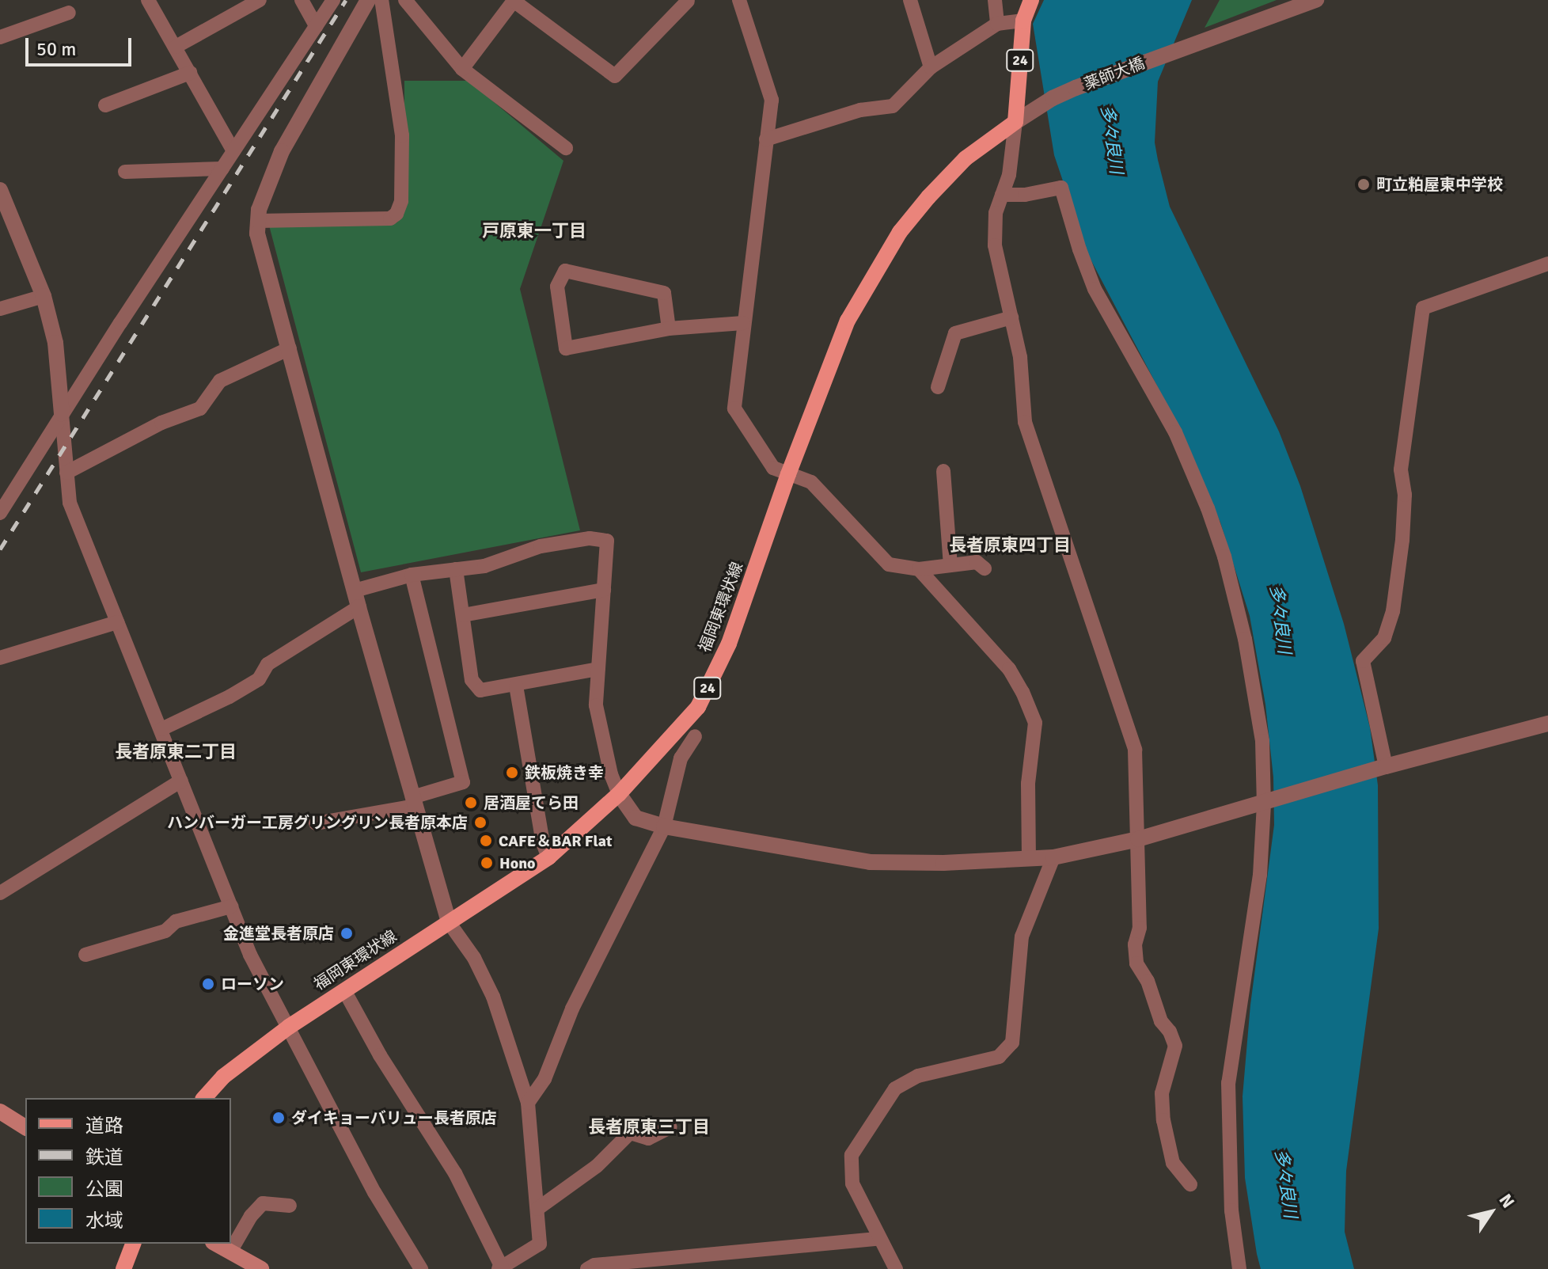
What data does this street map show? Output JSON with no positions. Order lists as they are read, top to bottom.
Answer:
{
  "streets": {
    "main road": ["24", "福岡東環状線"],
    "street": ["薬師大橋"]
  },
  "crossings": [
    ["24", "薬師大橋"],
    ["24", "福岡東環状線"],
    ["薬師大橋", "福岡東環状線"]
  ],
  "districts": [
    "戸原東一丁目",
    "長者原東四丁目",
    "長者原東二丁目",
    "長者原東三丁目"
  ],
  "water": ["多々良川"],
  "places": [
    "町立粕屋東中学校",
    "鉄板焼き幸",
    "居酒屋てら田",
    "ハンバーガー工房グリングリン長者原本店",
    "CAFE＆BAR Flat",
    "Hono",
    "金進堂長者原店",
    "ローソン",
    "ダイキョーバリュー長者原店"
  ],
  "legend": [
    "道路",
    "鉄道",
    "公園",
    "水域"
  ],
  "scale_bar": "50 m",
  "north": "top right"
}
